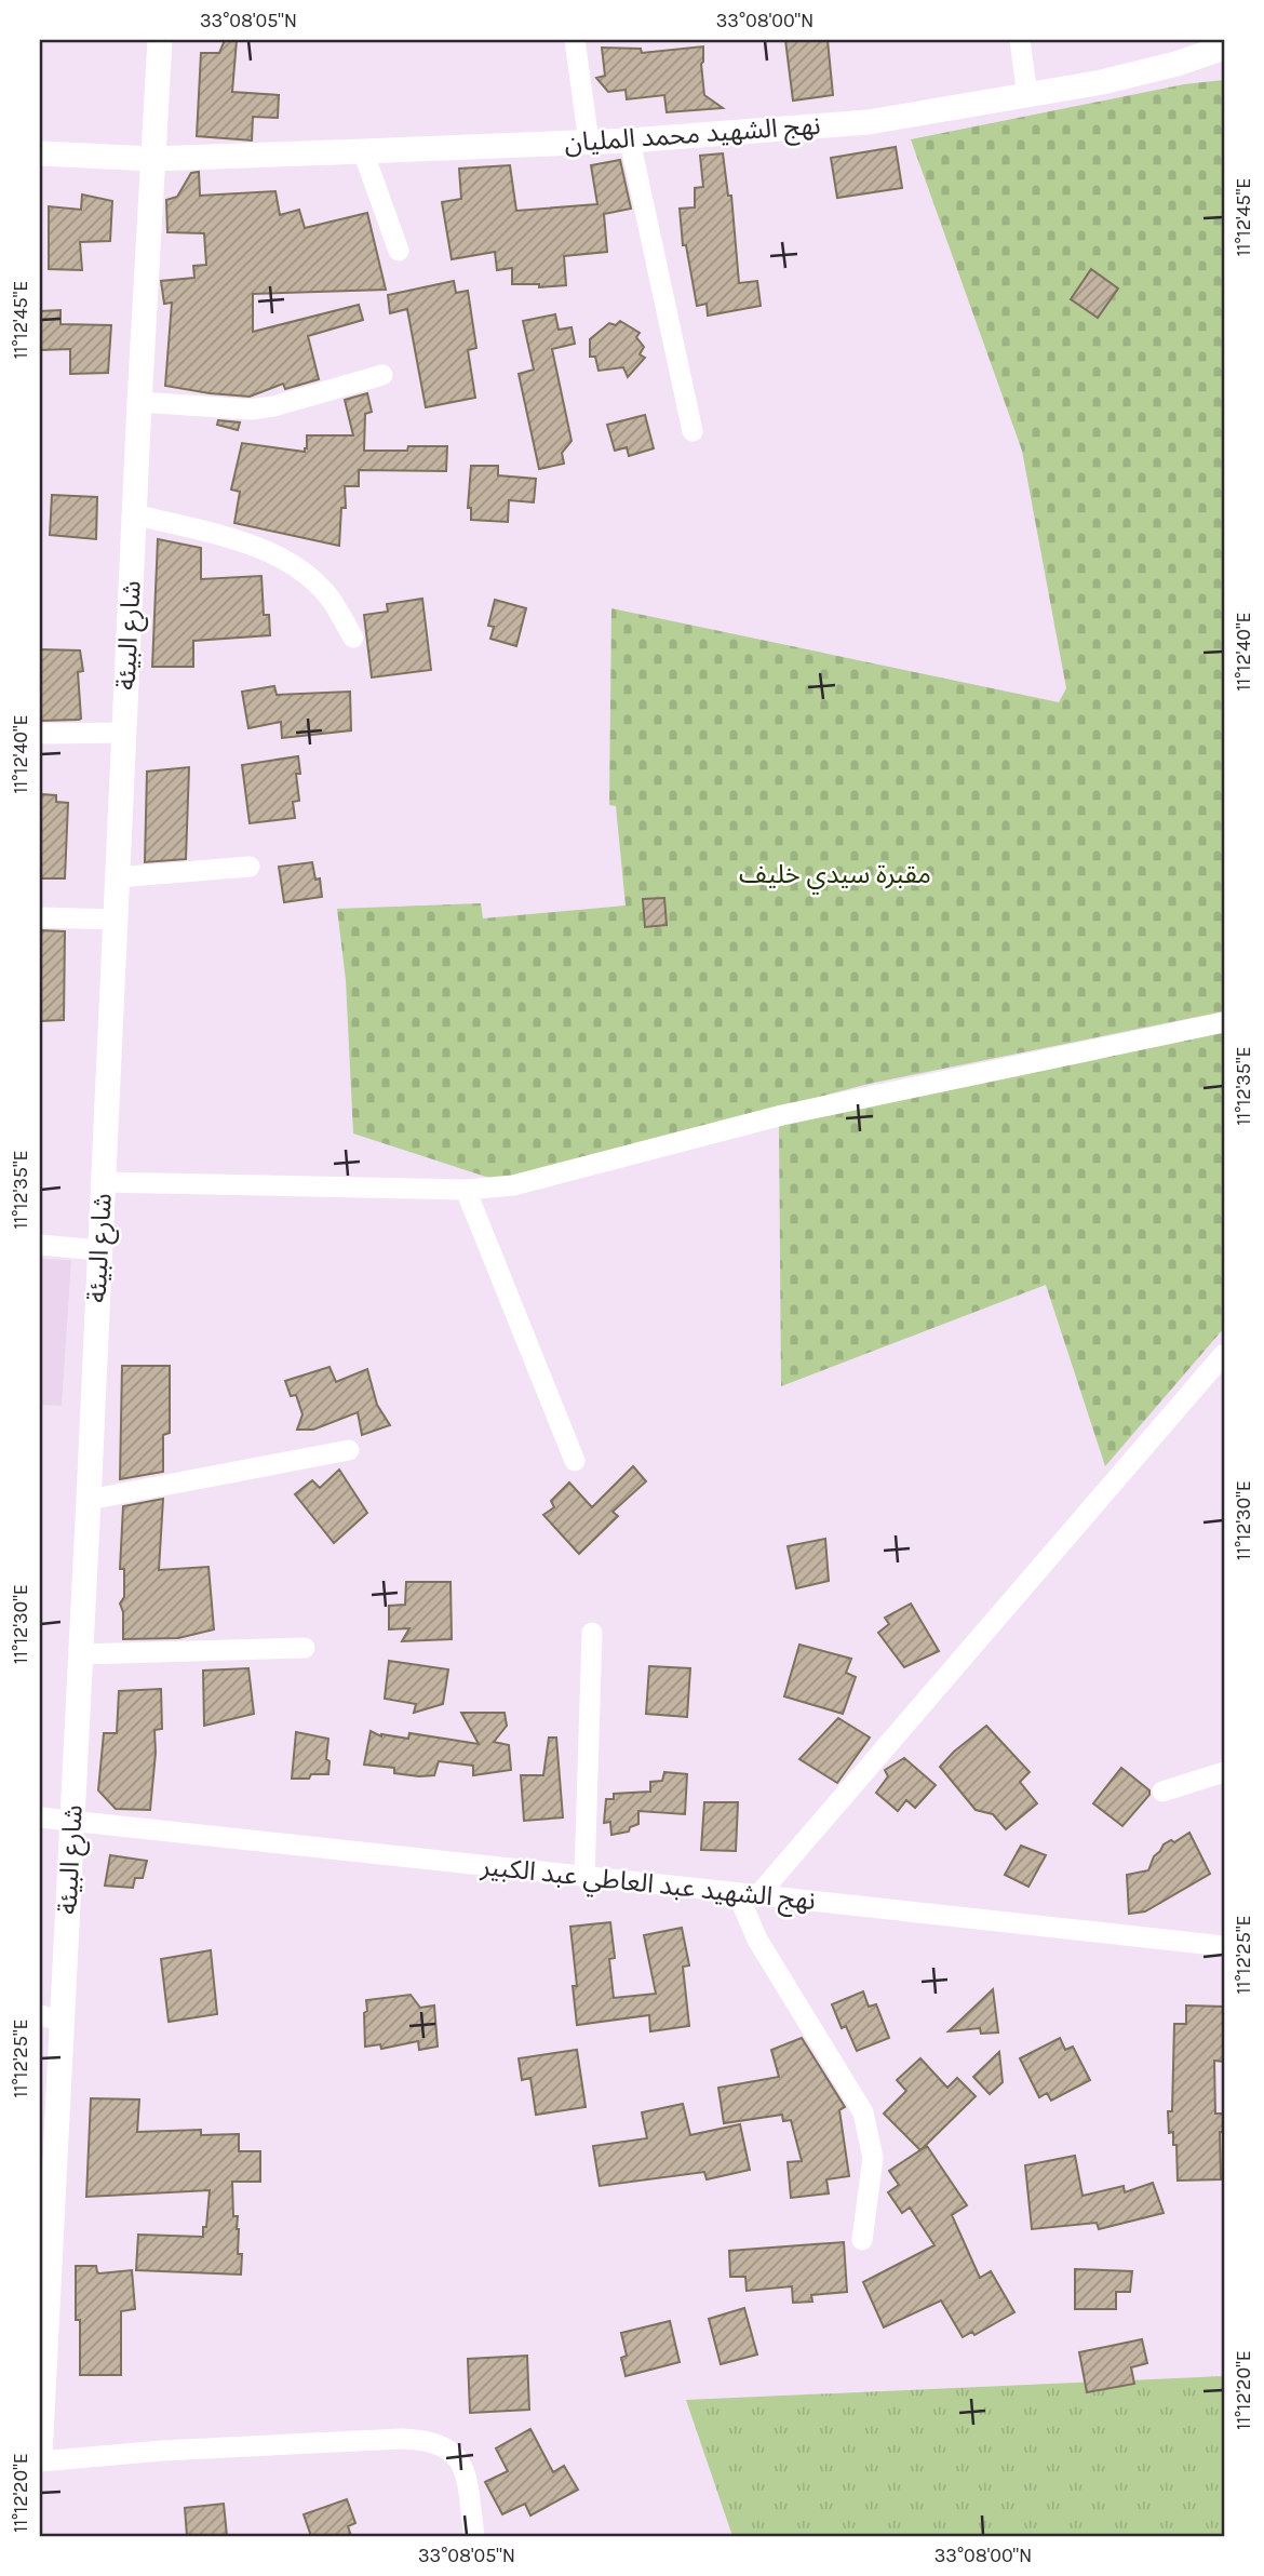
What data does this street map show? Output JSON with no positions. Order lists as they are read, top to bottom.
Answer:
{
  "streets": {
    "street": ["نهج الشهيد محمد المليان", "شارع البيئة", "نهج الشهيد عبد العاطي عبد الكبير"]
  },
  "crossings": [
    ["نهج الشهيد محمد المليان", "شارع البيئة"],
    ["شارع البيئة", "نهج الشهيد عبد العاطي عبد الكبير"]
  ],
  "parks": ["مقبرة سيدي خليف"],
  "coordinates": [
    "33°08'05\"N",
    "33°08'00\"N",
    "11°12'45\"E",
    "11°12'40\"E",
    "11°12'35\"E",
    "11°12'30\"E",
    "11°12'25\"E",
    "11°12'20\"E"
  ]
}
